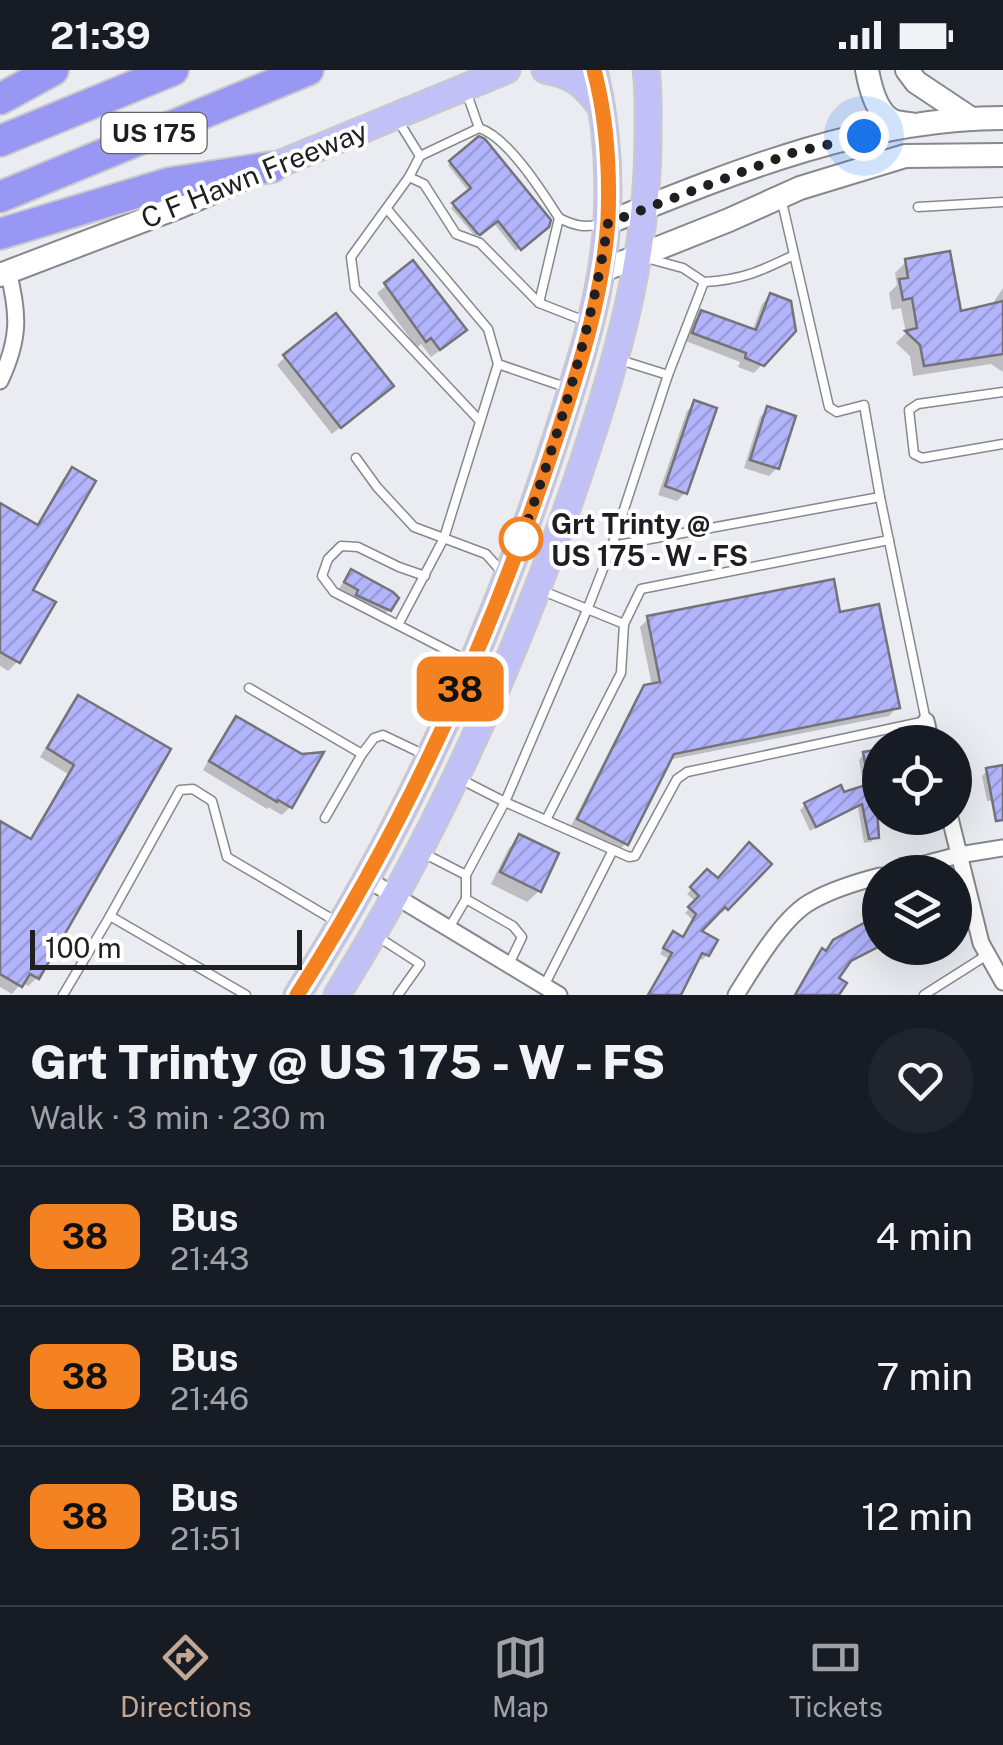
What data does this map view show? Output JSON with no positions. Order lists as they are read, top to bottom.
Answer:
{
  "streets": {
    "highway": ["US 175"],
    "main road": ["C F Hawn Freeway"]
  },
  "places": ["Grt Trinty @ US 175 - W - FS"],
  "lines": ["bus line 38"],
  "scale_bar": "100 m",
  "page": {
    "status": "21:39",
    "on_map": "38",
    "scale": "100 m",
    "heading": ["Grt Trinty @ US 175 - W - FS", "Walk · 3 min · 230 m"],
    "list": [
      {
        "mark": "38",
        "name": "Bus",
        "note": "21:43",
        "value": "4 min"
      },
      {
        "mark": "38",
        "name": "Bus",
        "note": "21:46",
        "value": "7 min"
      },
      {
        "mark": "38",
        "name": "Bus",
        "note": "21:51",
        "value": "12 min"
      }
    ],
    "tabs": ["Directions", "Map", "Tickets"]
  }
}
